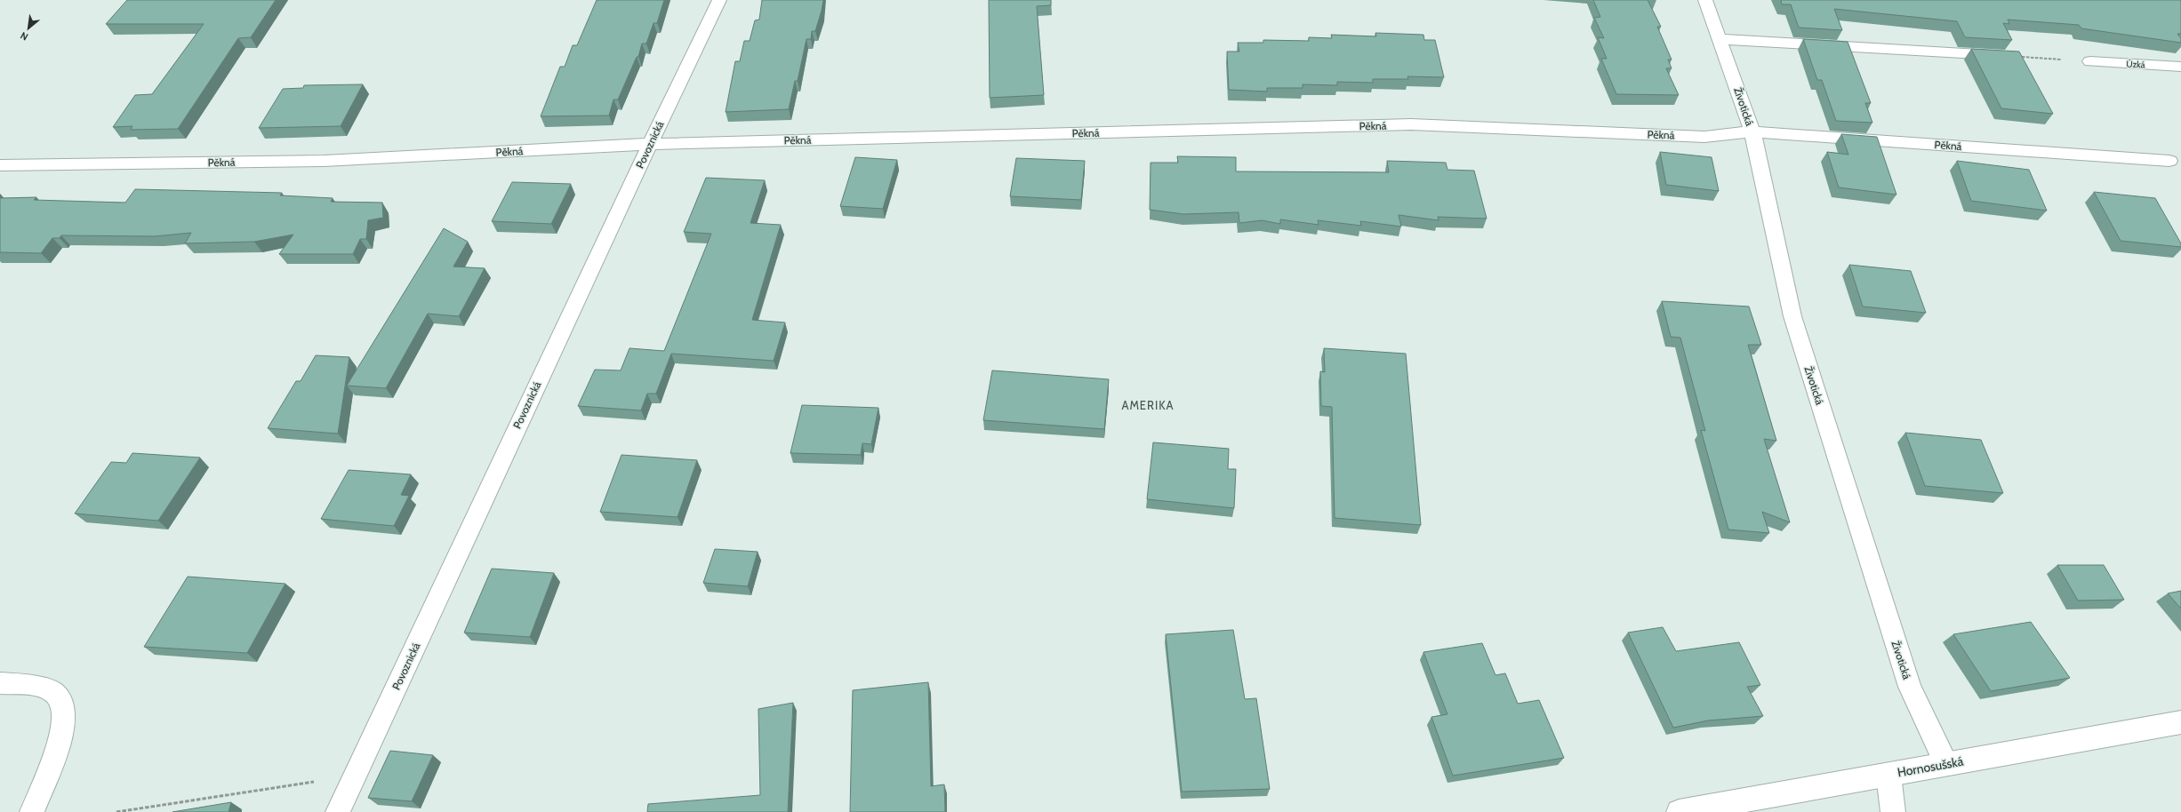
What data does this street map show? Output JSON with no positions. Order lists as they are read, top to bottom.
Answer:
{
  "streets": {
    "street": [
      "Úzká",
      "Životická",
      "Pěkná",
      "Povoznická",
      "Hornosušská"
    ]
  },
  "crossings": [
    ["Životická", "Pěkná"],
    ["Životická", "Hornosušská"],
    ["Pěkná", "Povoznická"]
  ],
  "districts": ["AMERIKA"],
  "north": "bottom left"
}
